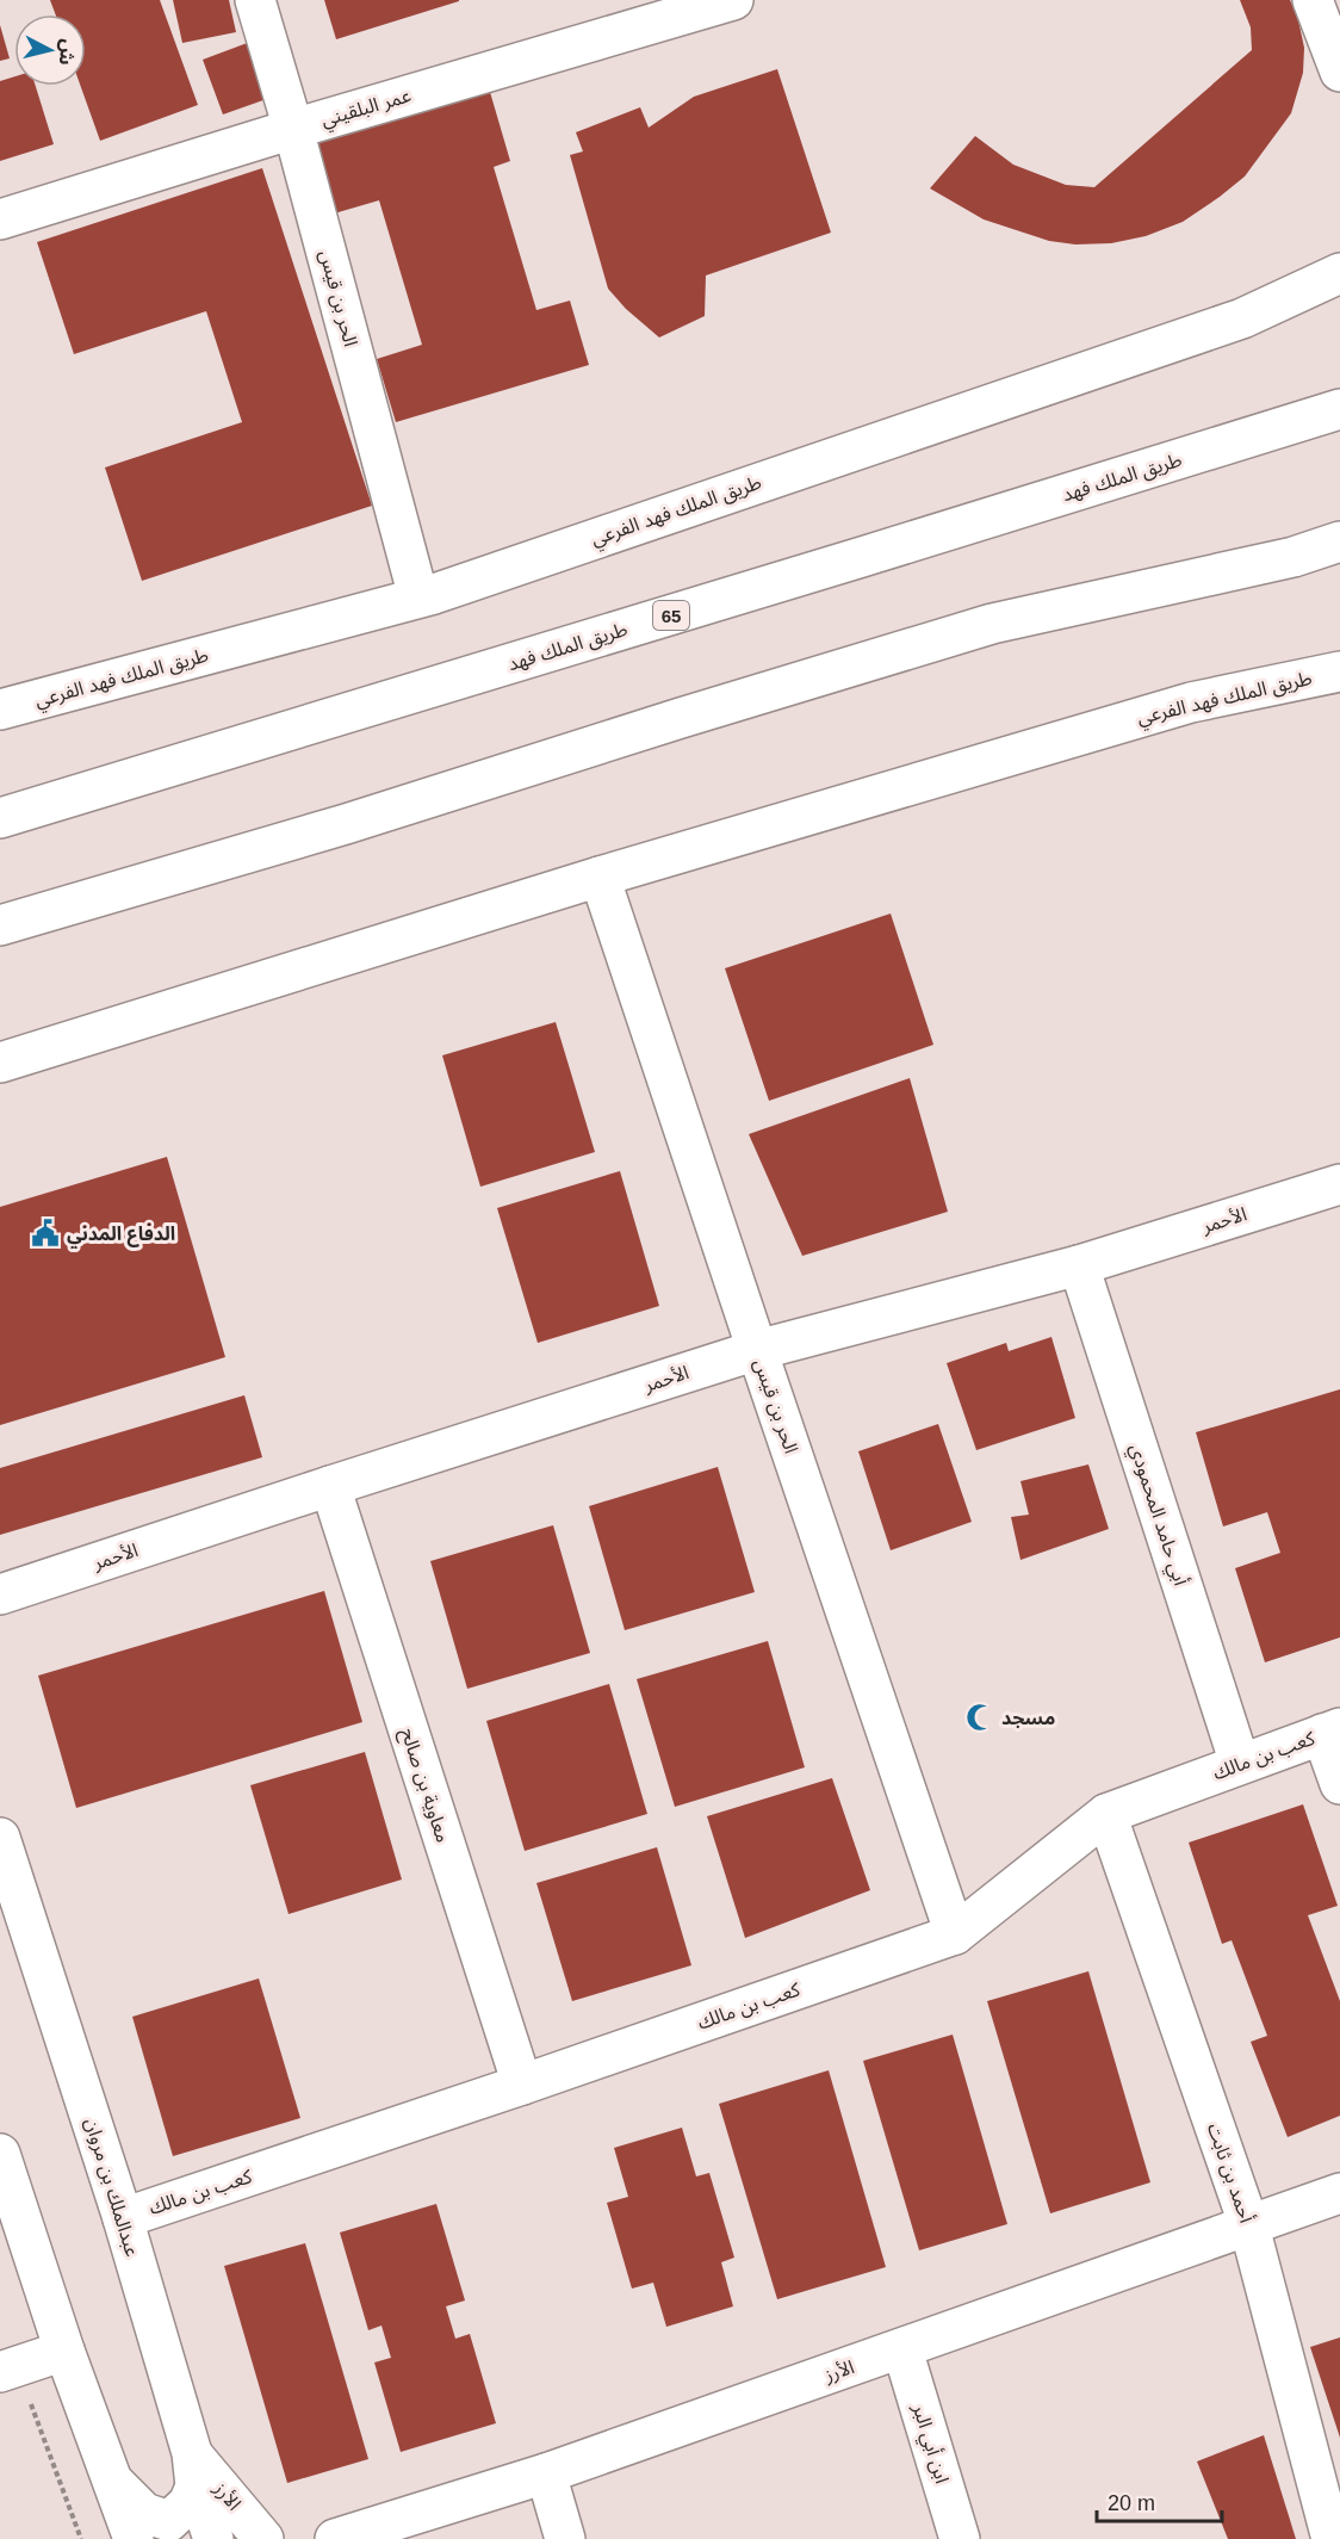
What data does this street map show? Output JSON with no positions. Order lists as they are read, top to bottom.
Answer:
{
  "streets": {
    "main road": [
      "عمر البلقيني",
      "الحر بن قيس",
      "طريق الملك فهد",
      "طريق الملك فهد الفرعي",
      "65",
      "الأحمر",
      "أبي حامد المحمودي",
      "كعب بن مالك",
      "معاوية بن صالح",
      "أحمد بن ثابت",
      "عبدالملك بن مروان",
      "الأرز",
      "ابن أبي البر"
    ]
  },
  "crossings": [
    ["عمر البلقيني", "الحر بن قيس"],
    ["الحر بن قيس", "طريق الملك فهد الفرعي"],
    ["الحر بن قيس", "الأحمر"],
    ["الحر بن قيس", "كعب بن مالك"],
    ["الأحمر", "أبي حامد المحمودي"],
    ["الأحمر", "معاوية بن صالح"],
    ["أبي حامد المحمودي", "كعب بن مالك"],
    ["كعب بن مالك", "معاوية بن صالح"],
    ["كعب بن مالك", "أحمد بن ثابت"],
    ["كعب بن مالك", "عبدالملك بن مروان"],
    ["أحمد بن ثابت", "الأرز"],
    ["عبدالملك بن مروان", "الأرز"],
    ["الأرز", "ابن أبي البر"]
  ],
  "places": {
    "public building": ["الدفاع المدني"],
    "mosque": ["مسجد"]
  },
  "scale_bar": "20 m",
  "north": "right"
}
